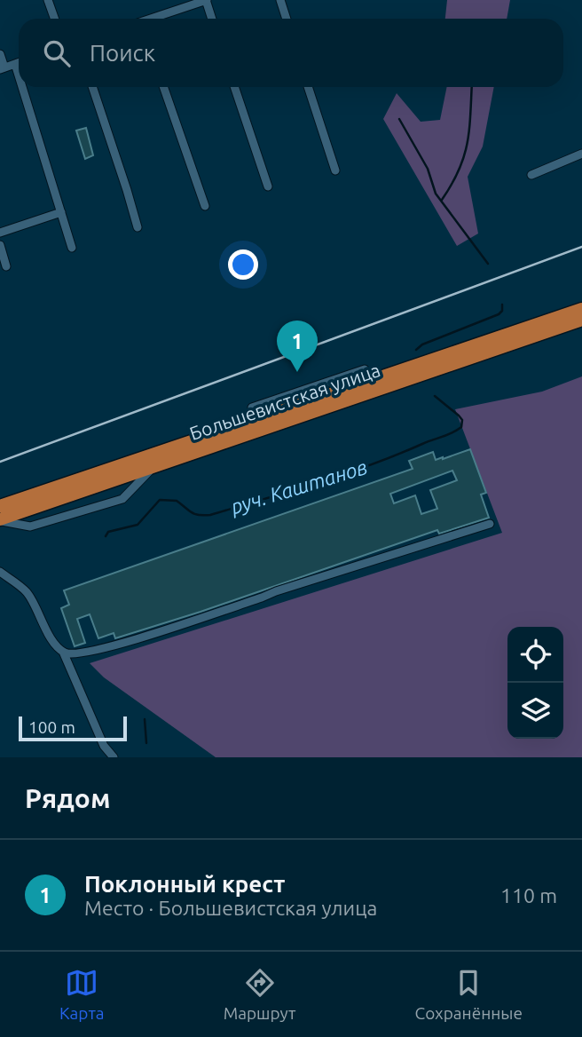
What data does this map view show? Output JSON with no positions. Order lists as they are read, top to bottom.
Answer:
{
  "streets": {
    "highway": ["Большевистская улица"]
  },
  "water": ["руч. Каштанов"],
  "scale_bar": "100 m",
  "page": {
    "search": "Поиск",
    "pins": "1",
    "scale": "100 m",
    "heading": "Рядом",
    "list": [
      {
        "mark": "1",
        "name": "Поклонный крест",
        "note": "Место · Большевистская улица",
        "value": "110 m"
      }
    ],
    "nav": ["Карта", "Маршрут", "Сохранённые"]
  }
}
